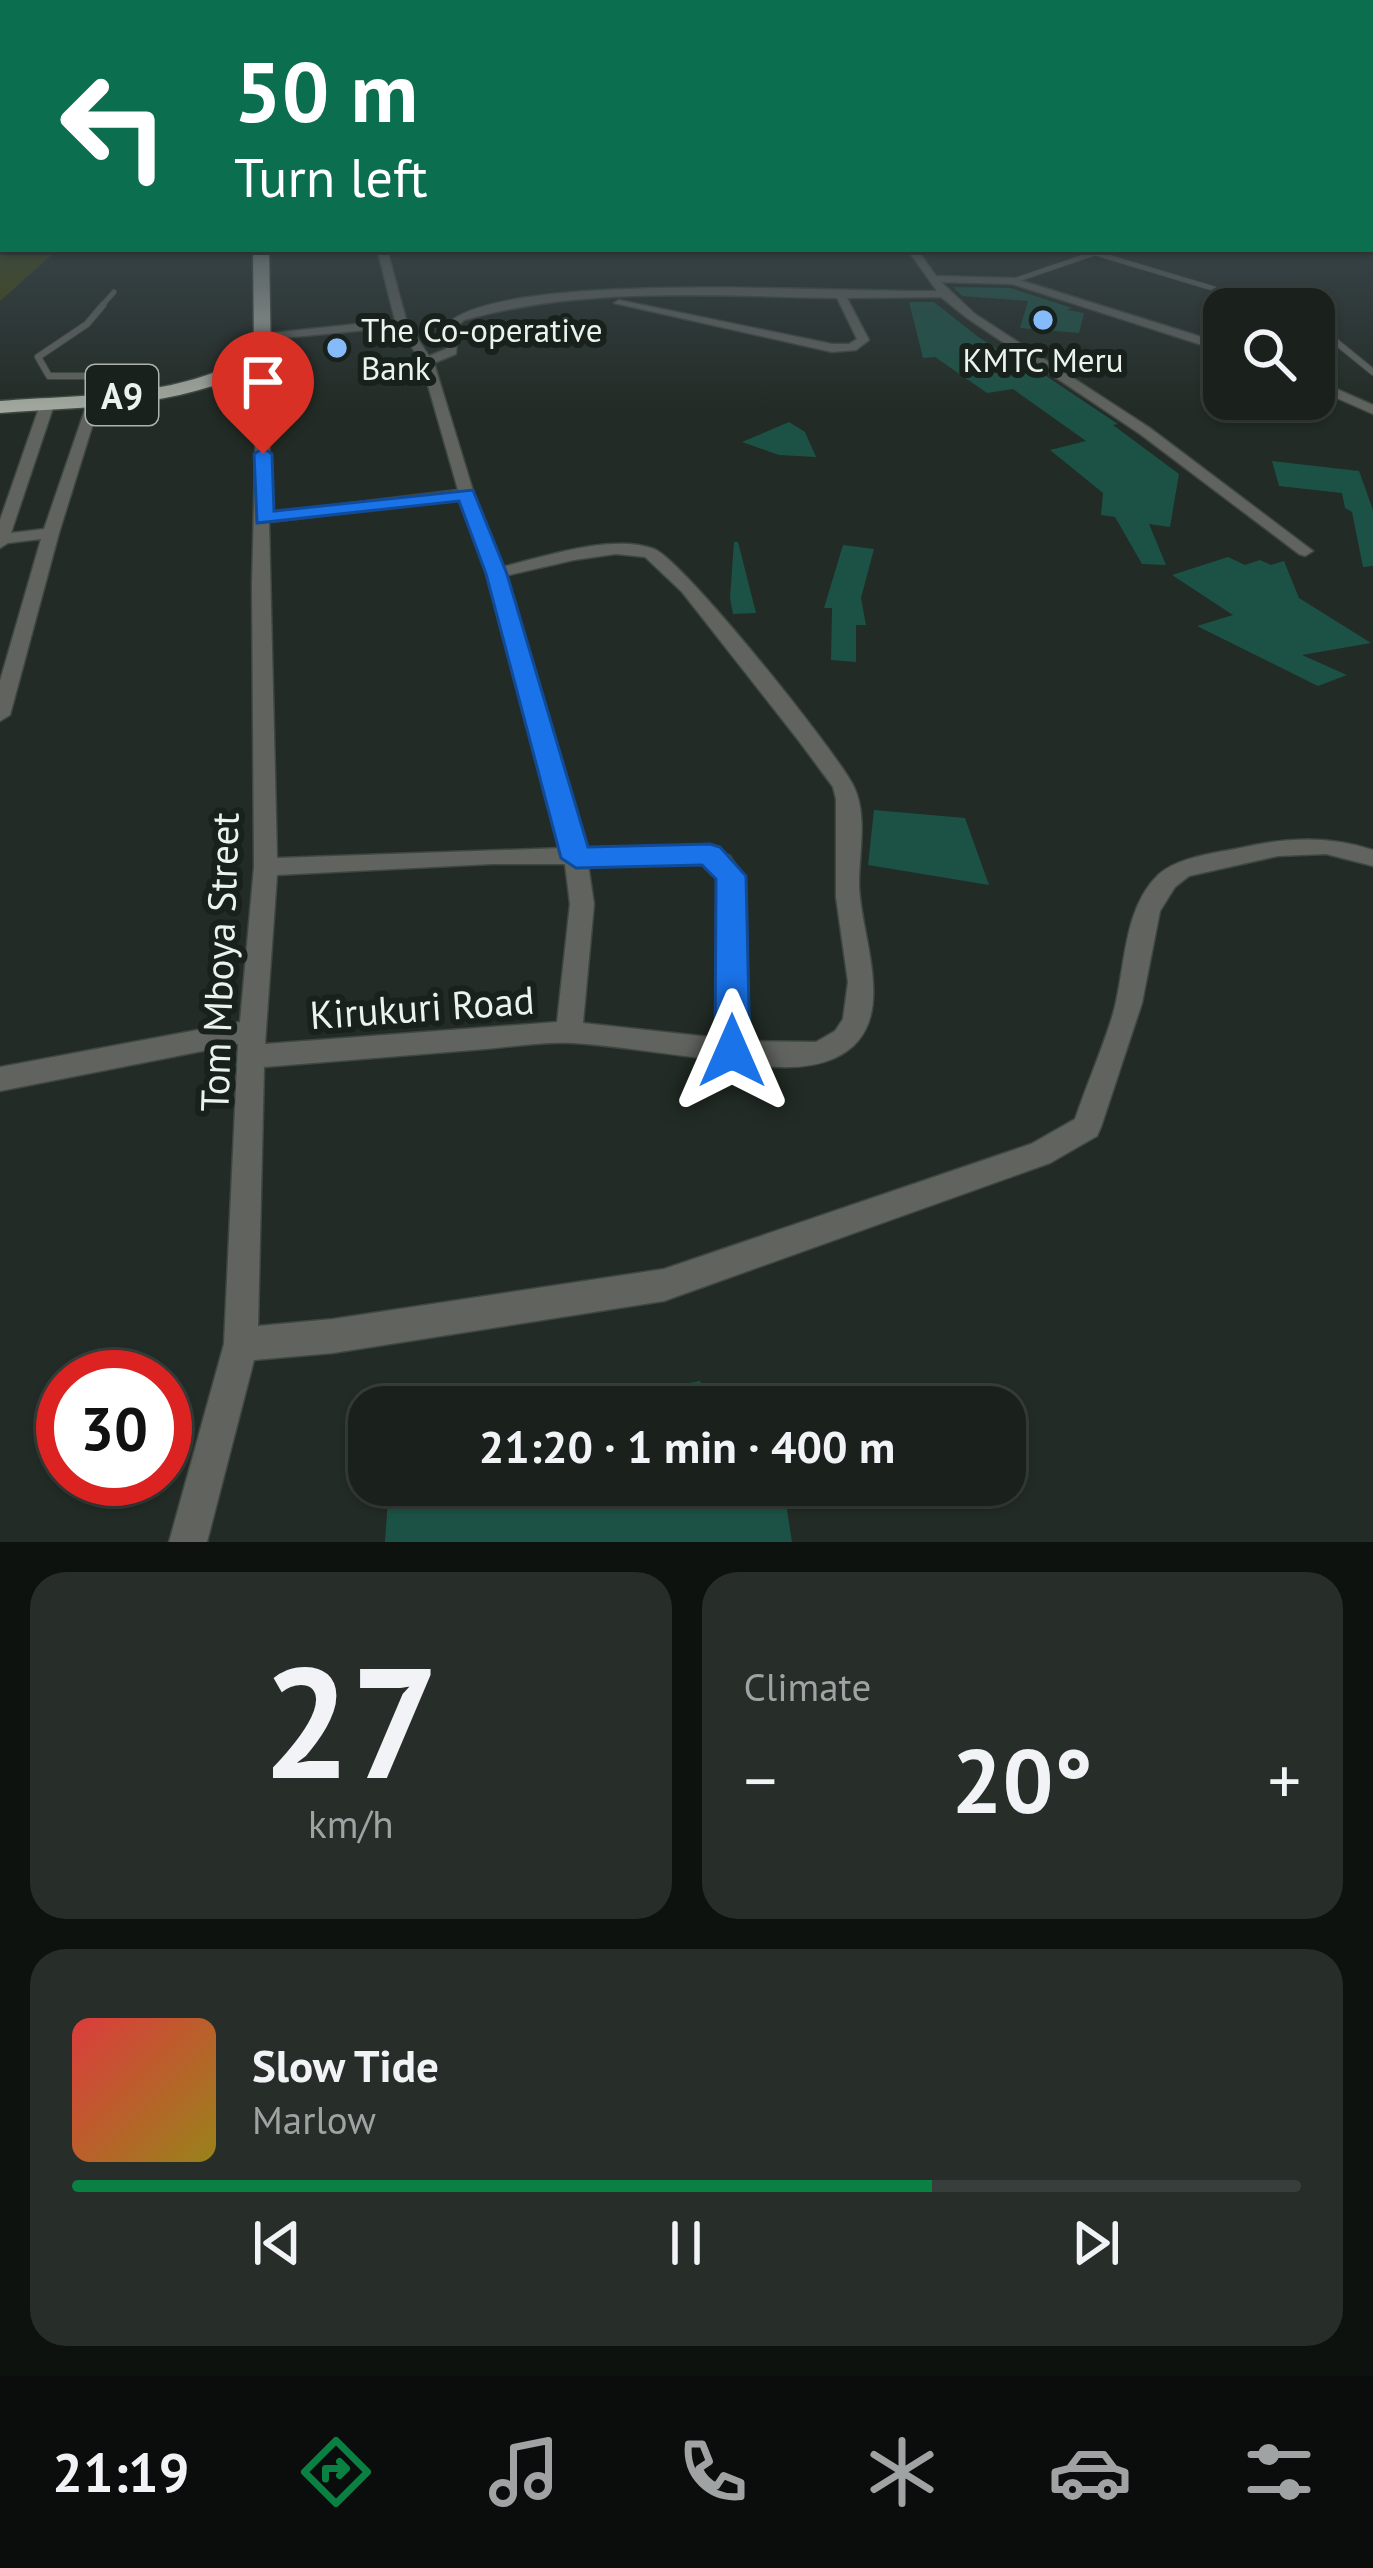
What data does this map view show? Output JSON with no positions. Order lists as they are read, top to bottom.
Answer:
{
  "streets": {
    "highway": ["A9"],
    "street": ["Tom Mboya Street", "Kirukuri Road"]
  },
  "crossings": [
    ["A9", "Tom Mboya Street"],
    ["Tom Mboya Street", "Kirukuri Road"]
  ],
  "places": ["KMTC Meru", "The Co-operative Bank"],
  "page": {
    "turn": ["50 m", "Turn left"],
    "limit": "30",
    "trip": "21:20 · 1 min · 400 m",
    "tile": [
      ["27", "km/h"],
      "Climate"
    ],
    "heat": ["−", "20°", "+"],
    "song": ["Slow Tide", "Marlow"],
    "tabs": "21:19"
  }
}
